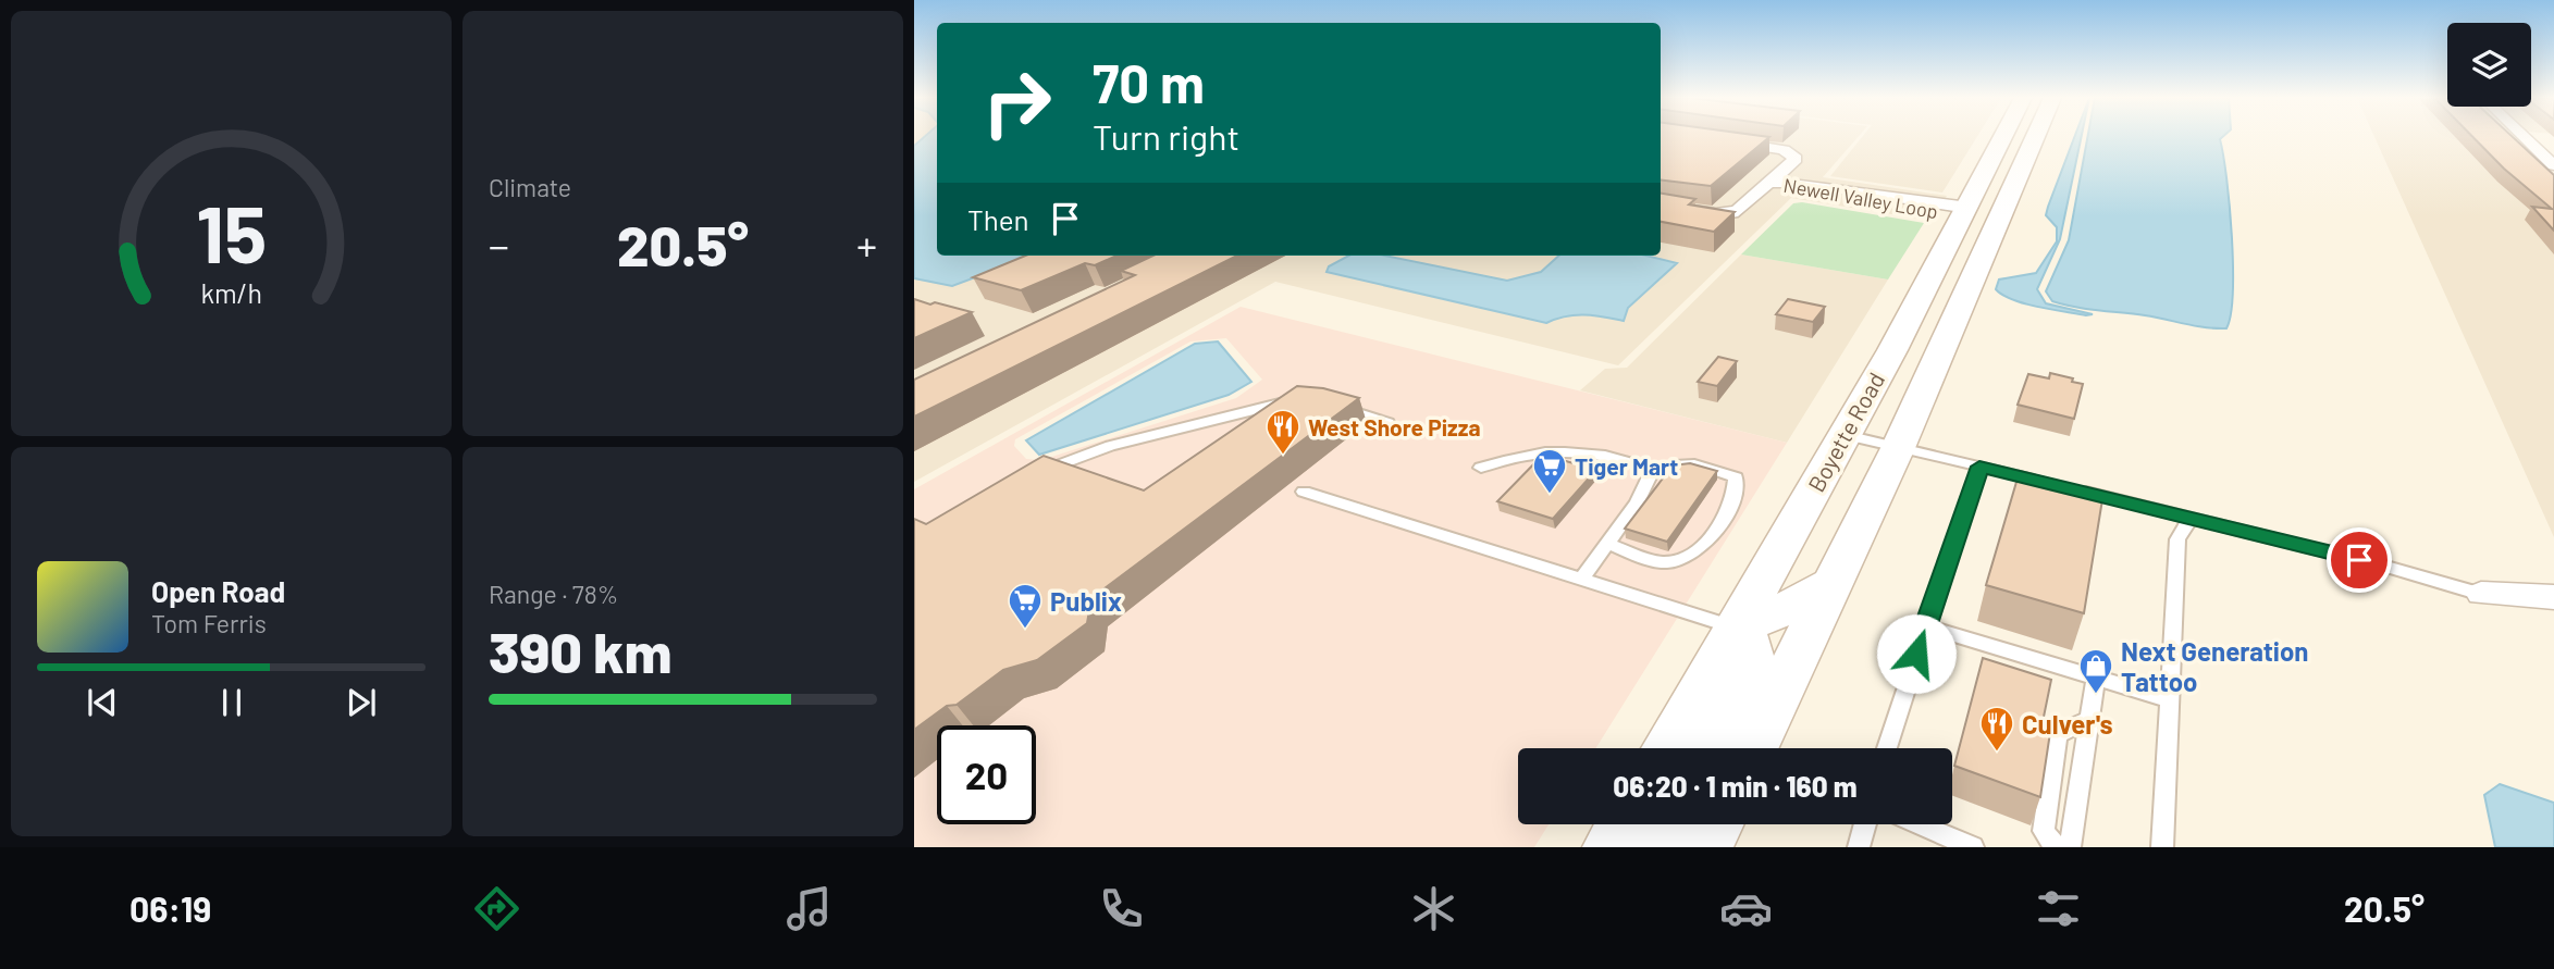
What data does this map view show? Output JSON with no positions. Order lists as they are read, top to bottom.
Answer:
{
  "streets": {
    "main road": ["Boyette Road"],
    "street": ["Newell Valley Loop"]
  },
  "crossings": [
    ["Newell Valley Loop", "Boyette Road"]
  ],
  "places": {
    "restaurant": ["West Shore Pizza", "Culver's"],
    "supermarket": ["Tiger Mart", "Publix"],
    "shop": ["Next Generation Tattoo"]
  },
  "page": {
    "tile": [
      "Climate",
      ["Range · 78%", "390 km"]
    ],
    "turn": ["70 m", "Turn right"],
    "then": "Then",
    "heat": ["−", "20.5°", "+"],
    "song": ["Open Road", "Tom Ferris"],
    "limit": "20",
    "trip": "06:20 · 1 min · 160 m",
    "tabs": ["06:19", "20.5°"],
    "gauge": ["15", "km/h"]
  }
}
